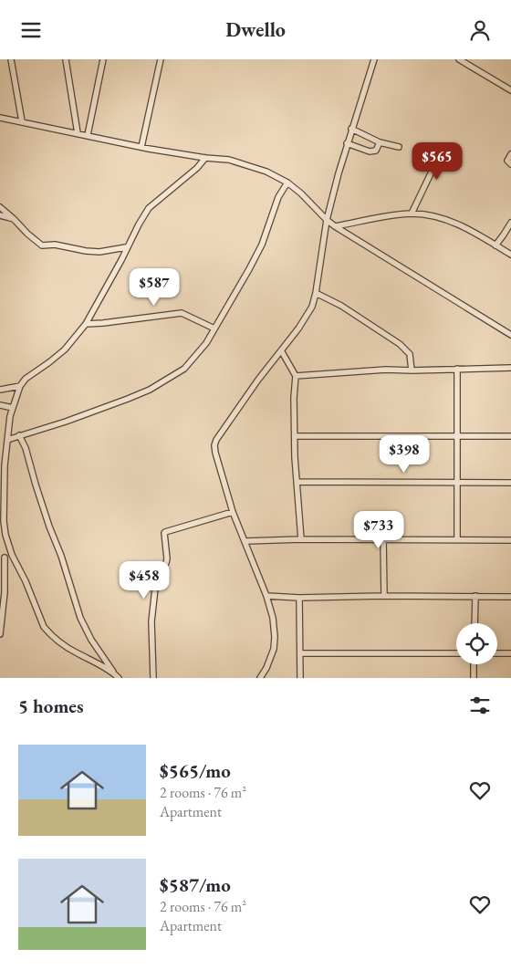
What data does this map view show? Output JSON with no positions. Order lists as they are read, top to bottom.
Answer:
{
  "page": {
    "header": "Dwello",
    "price": [
      "$565",
      "$587",
      "$398",
      "$733",
      "$458"
    ],
    "heading": "5 homes",
    "list": [
      {
        "name": "$565/mo",
        "note": "2 rooms · 76 m² · Apartment"
      },
      {
        "name": "$587/mo",
        "note": "2 rooms · 76 m² · Apartment"
      }
    ]
  }
}
